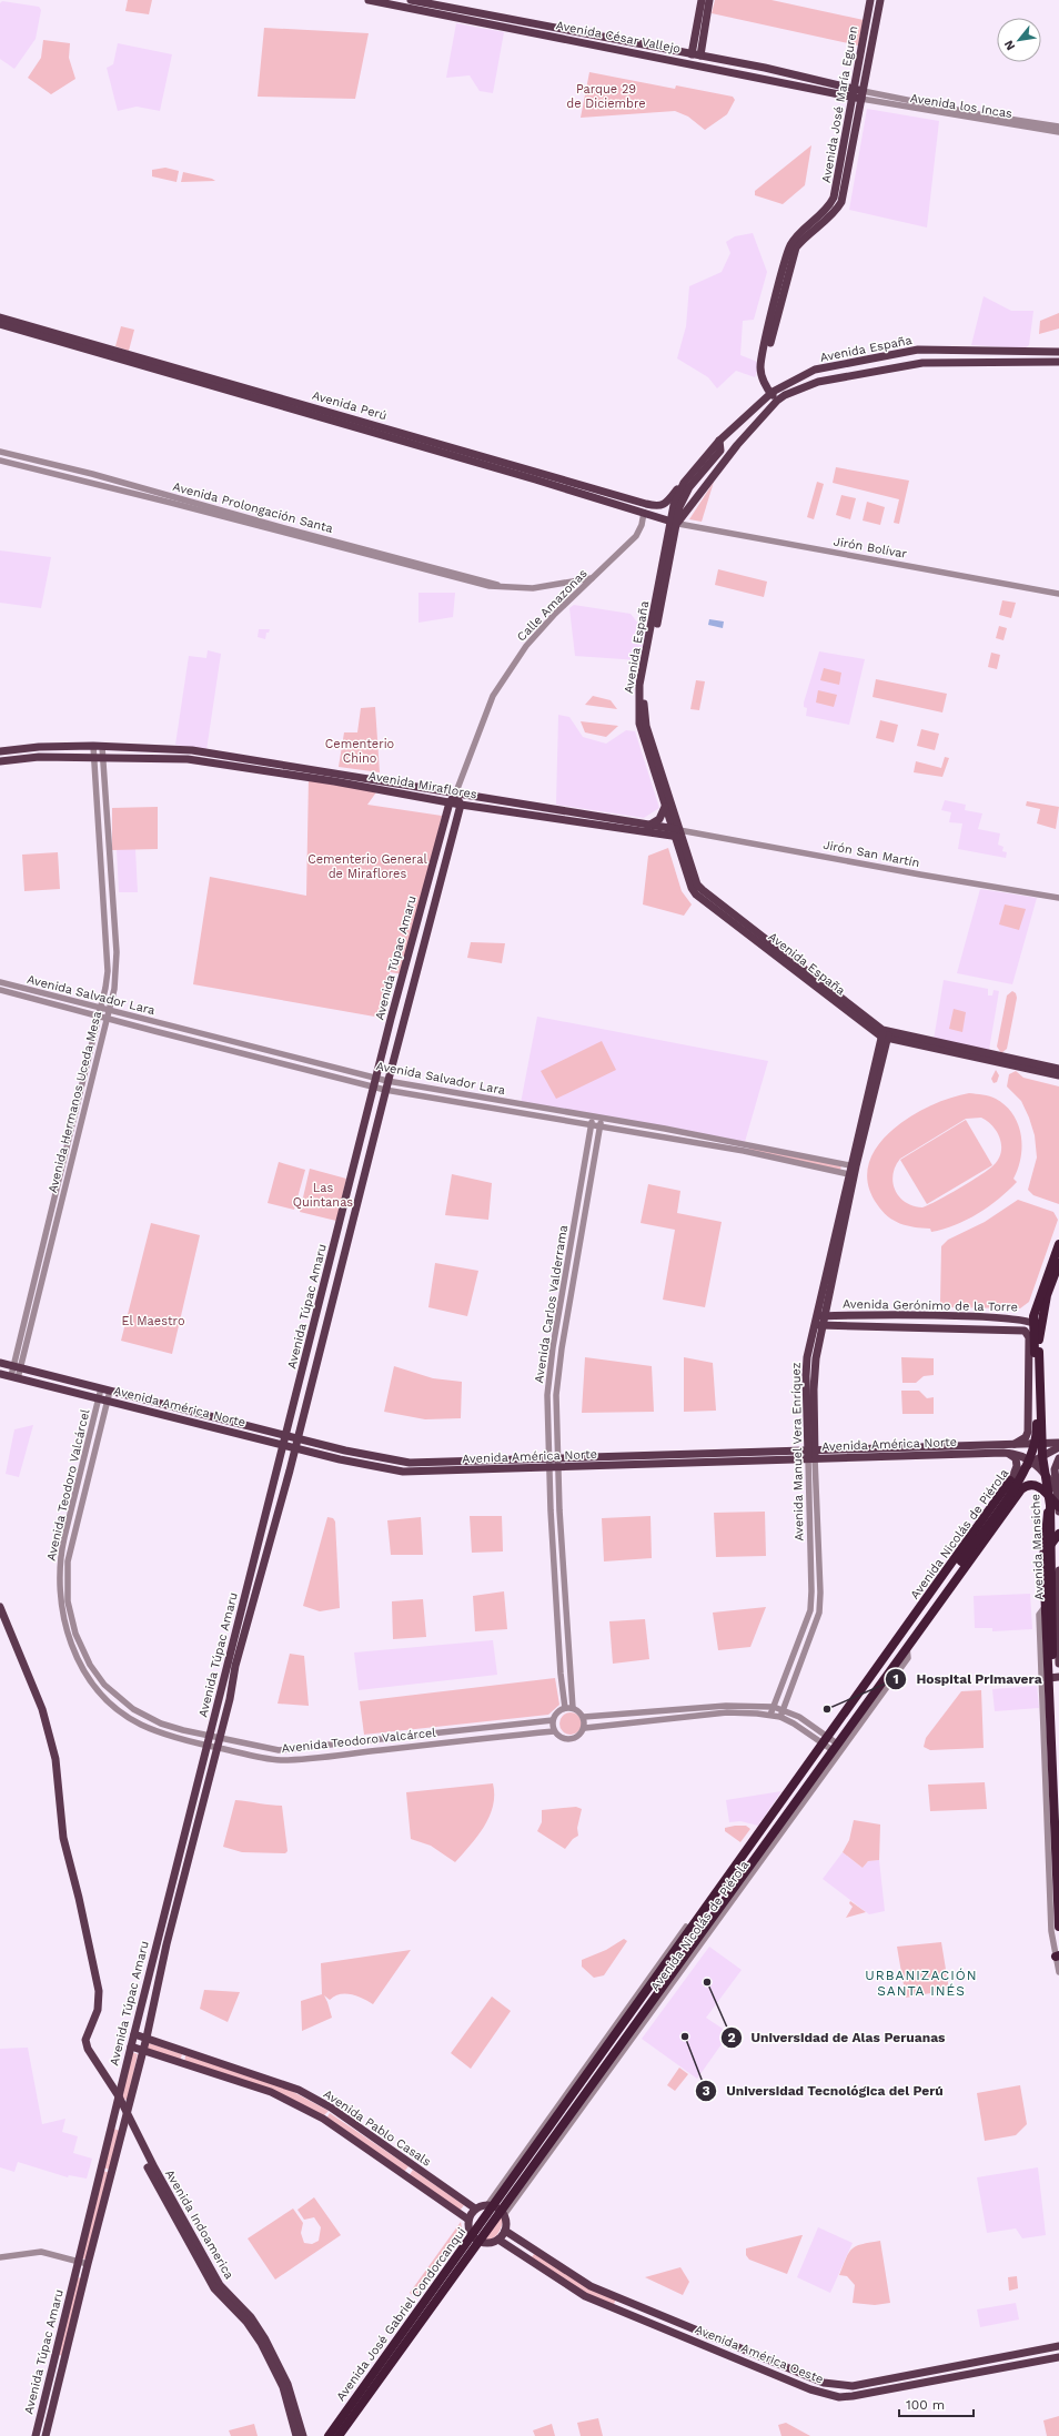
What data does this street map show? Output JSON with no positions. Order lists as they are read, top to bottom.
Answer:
{
  "streets": {
    "highway": ["Avenida Nicolás de Piérola", "Avenida Mansiche", "Avenida José Gabriel Condorcanqui"],
    "main road": [
      "Avenida César Vallejo",
      "Avenida José María Eguren",
      "Avenida España",
      "Avenida Perú",
      "Avenida Miraflores",
      "Avenida Túpac Amaru",
      "Avenida Gerónimo de la Torre",
      "Avenida América Norte",
      "Avenida Manuel Vera Enríquez",
      "Avenida Pablo Casals",
      "Avenida Indoamerica",
      "Avenida América Oeste"
    ],
    "street": [
      "Avenida los Incas",
      "Avenida Prolongación Santa",
      "Jirón Bolívar",
      "Calle Amazonas",
      "Jirón San Martín",
      "Avenida Salvador Lara",
      "Avenida Hermanos Uceda Mesa",
      "Avenida Carlos Valderrama",
      "Avenida Teodoro Valcárcel"
    ]
  },
  "crossings": [
    ["Avenida César Vallejo", "Avenida José María Eguren"],
    ["Avenida César Vallejo", "Avenida los Incas"],
    ["Avenida José María Eguren", "Avenida los Incas"],
    ["Avenida José María Eguren", "Avenida España"],
    ["Avenida España", "Avenida Perú"],
    ["Avenida España", "Jirón Bolívar"],
    ["Avenida España", "Avenida Miraflores"],
    ["Avenida España", "Jirón San Martín"],
    ["Avenida España", "Avenida Manuel Vera Enríquez"],
    ["Avenida Perú", "Jirón Bolívar"],
    ["Avenida Perú", "Calle Amazonas"],
    ["Avenida Prolongación Santa", "Calle Amazonas"],
    ["Calle Amazonas", "Avenida Miraflores"],
    ["Calle Amazonas", "Avenida Túpac Amaru"],
    ["Avenida Miraflores", "Jirón San Martín"],
    ["Avenida Miraflores", "Avenida Túpac Amaru"],
    ["Avenida Miraflores", "Avenida Hermanos Uceda Mesa"],
    ["Avenida Túpac Amaru", "Avenida Salvador Lara"],
    ["Avenida Túpac Amaru", "Avenida América Norte"],
    ["Avenida Túpac Amaru", "Avenida Teodoro Valcárcel"],
    ["Avenida Túpac Amaru", "Avenida Pablo Casals"],
    ["Avenida Túpac Amaru", "Avenida Indoamerica"],
    ["Avenida Salvador Lara", "Avenida Hermanos Uceda Mesa"],
    ["Avenida Salvador Lara", "Avenida Carlos Valderrama"],
    ["Avenida Salvador Lara", "Avenida Manuel Vera Enríquez"],
    ["Avenida Hermanos Uceda Mesa", "Avenida América Norte"],
    ["Avenida Carlos Valderrama", "Avenida América Norte"],
    ["Avenida Carlos Valderrama", "Avenida Teodoro Valcárcel"],
    ["Avenida Gerónimo de la Torre", "Avenida América Norte"],
    ["Avenida Gerónimo de la Torre", "Avenida Manuel Vera Enríquez"],
    ["Avenida Gerónimo de la Torre", "Avenida Mansiche"],
    ["Avenida América Norte", "Avenida Manuel Vera Enríquez"],
    ["Avenida América Norte", "Avenida Teodoro Valcárcel"],
    ["Avenida América Norte", "Avenida Nicolás de Piérola"],
    ["Avenida Nicolás de Piérola", "Avenida Mansiche"],
    ["Avenida Nicolás de Piérola", "Avenida José Gabriel Condorcanqui"]
  ],
  "districts": ["URBANIZACIÓN SANTA INÉS"],
  "parks": [
    "Parque 29 de Diciembre",
    "Cementerio Chino",
    "Cementerio General de Miraflores",
    "Las Quintanas",
    "El Maestro"
  ],
  "places": ["Hospital Primavera", "Universidad de Alas Peruanas", "Universidad Tecnológica del Perú"],
  "scale_bar": "100 m",
  "north": "bottom left"
}
